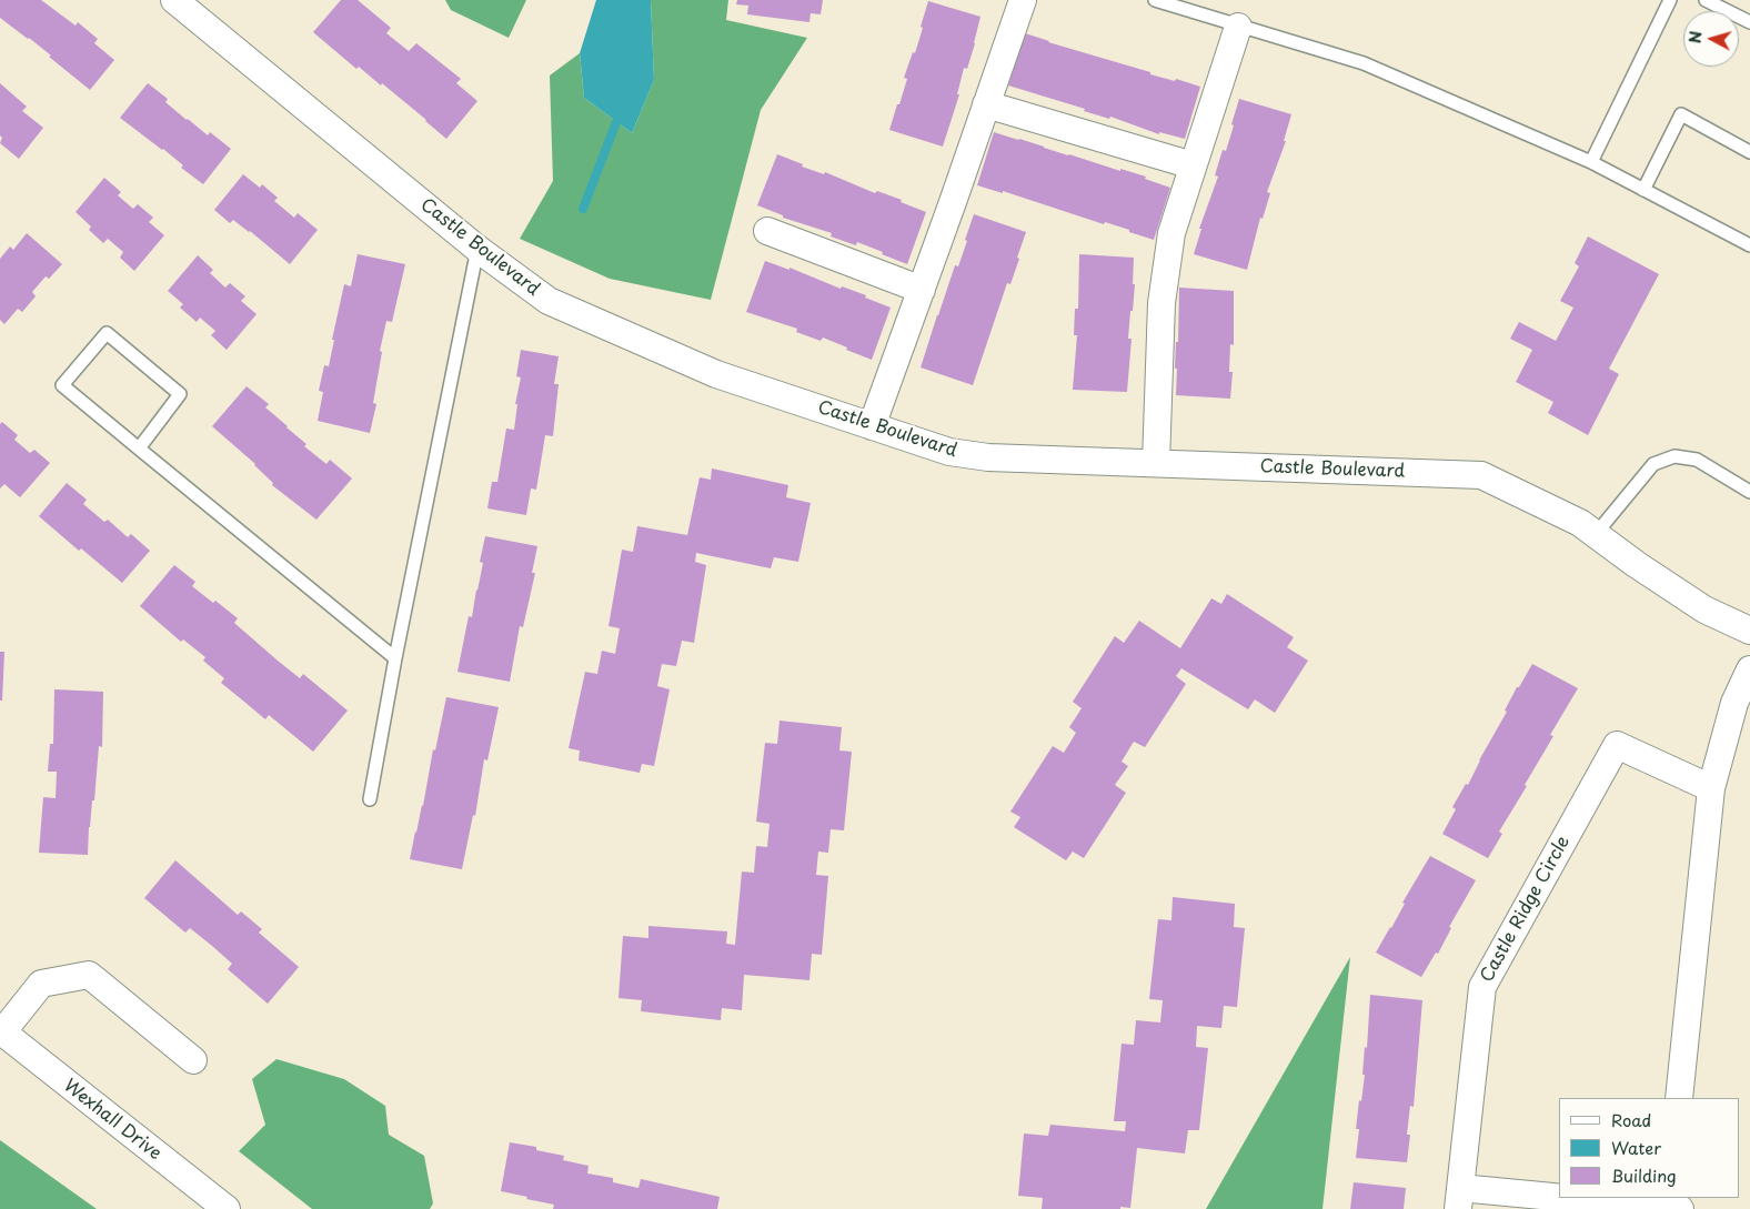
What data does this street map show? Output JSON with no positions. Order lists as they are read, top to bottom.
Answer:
{
  "streets": {
    "street": ["Castle Boulevard", "Castle Ridge Circle", "Wexhall Drive"]
  },
  "legend": ["Road", "Water", "Building"],
  "north": "left"
}
